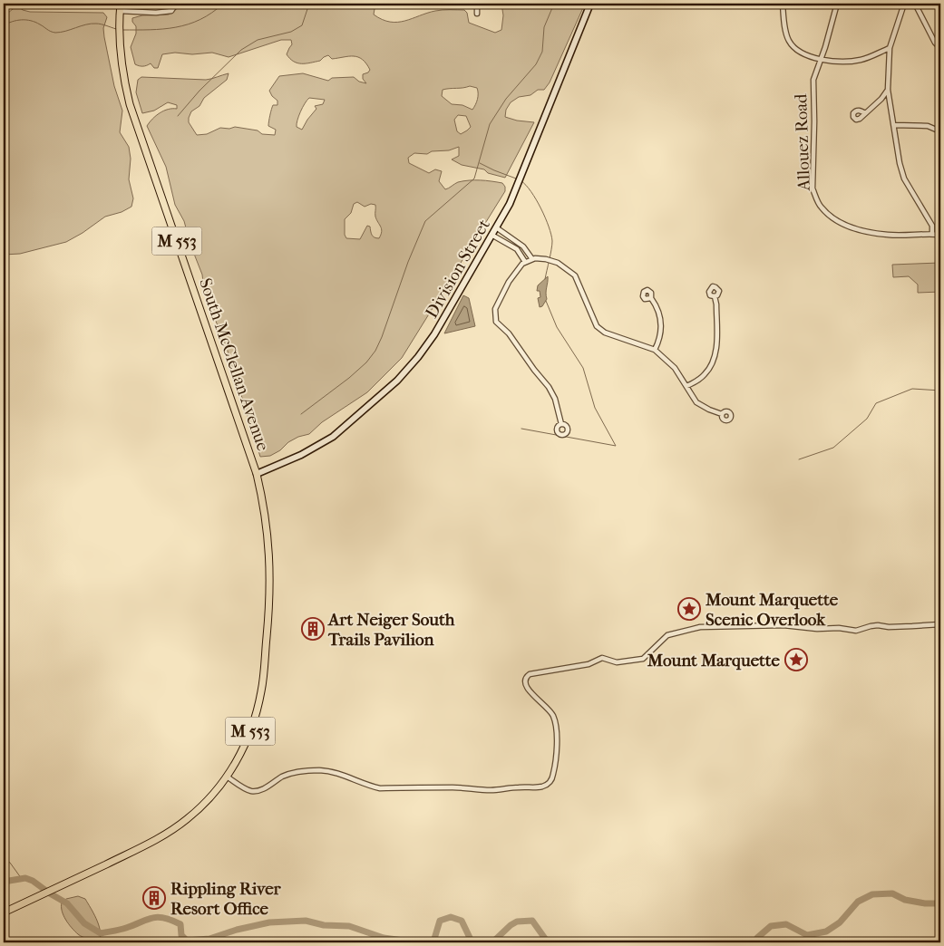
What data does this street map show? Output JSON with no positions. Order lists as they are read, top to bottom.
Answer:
{
  "streets": {
    "main road": ["M 553", "South McClellan Avenue"],
    "street": ["Allouez Road", "Division Street"]
  },
  "crossings": [
    ["M 553", "Division Street"],
    ["M 553", "South McClellan Avenue"],
    ["Division Street", "South McClellan Avenue"]
  ],
  "places": {
    "place": ["Mount Marquette Scenic Overlook", "Mount Marquette"],
    "building": ["Art Neiger South Trails Pavilion", "Rippling River Resort Office"]
  }
}
